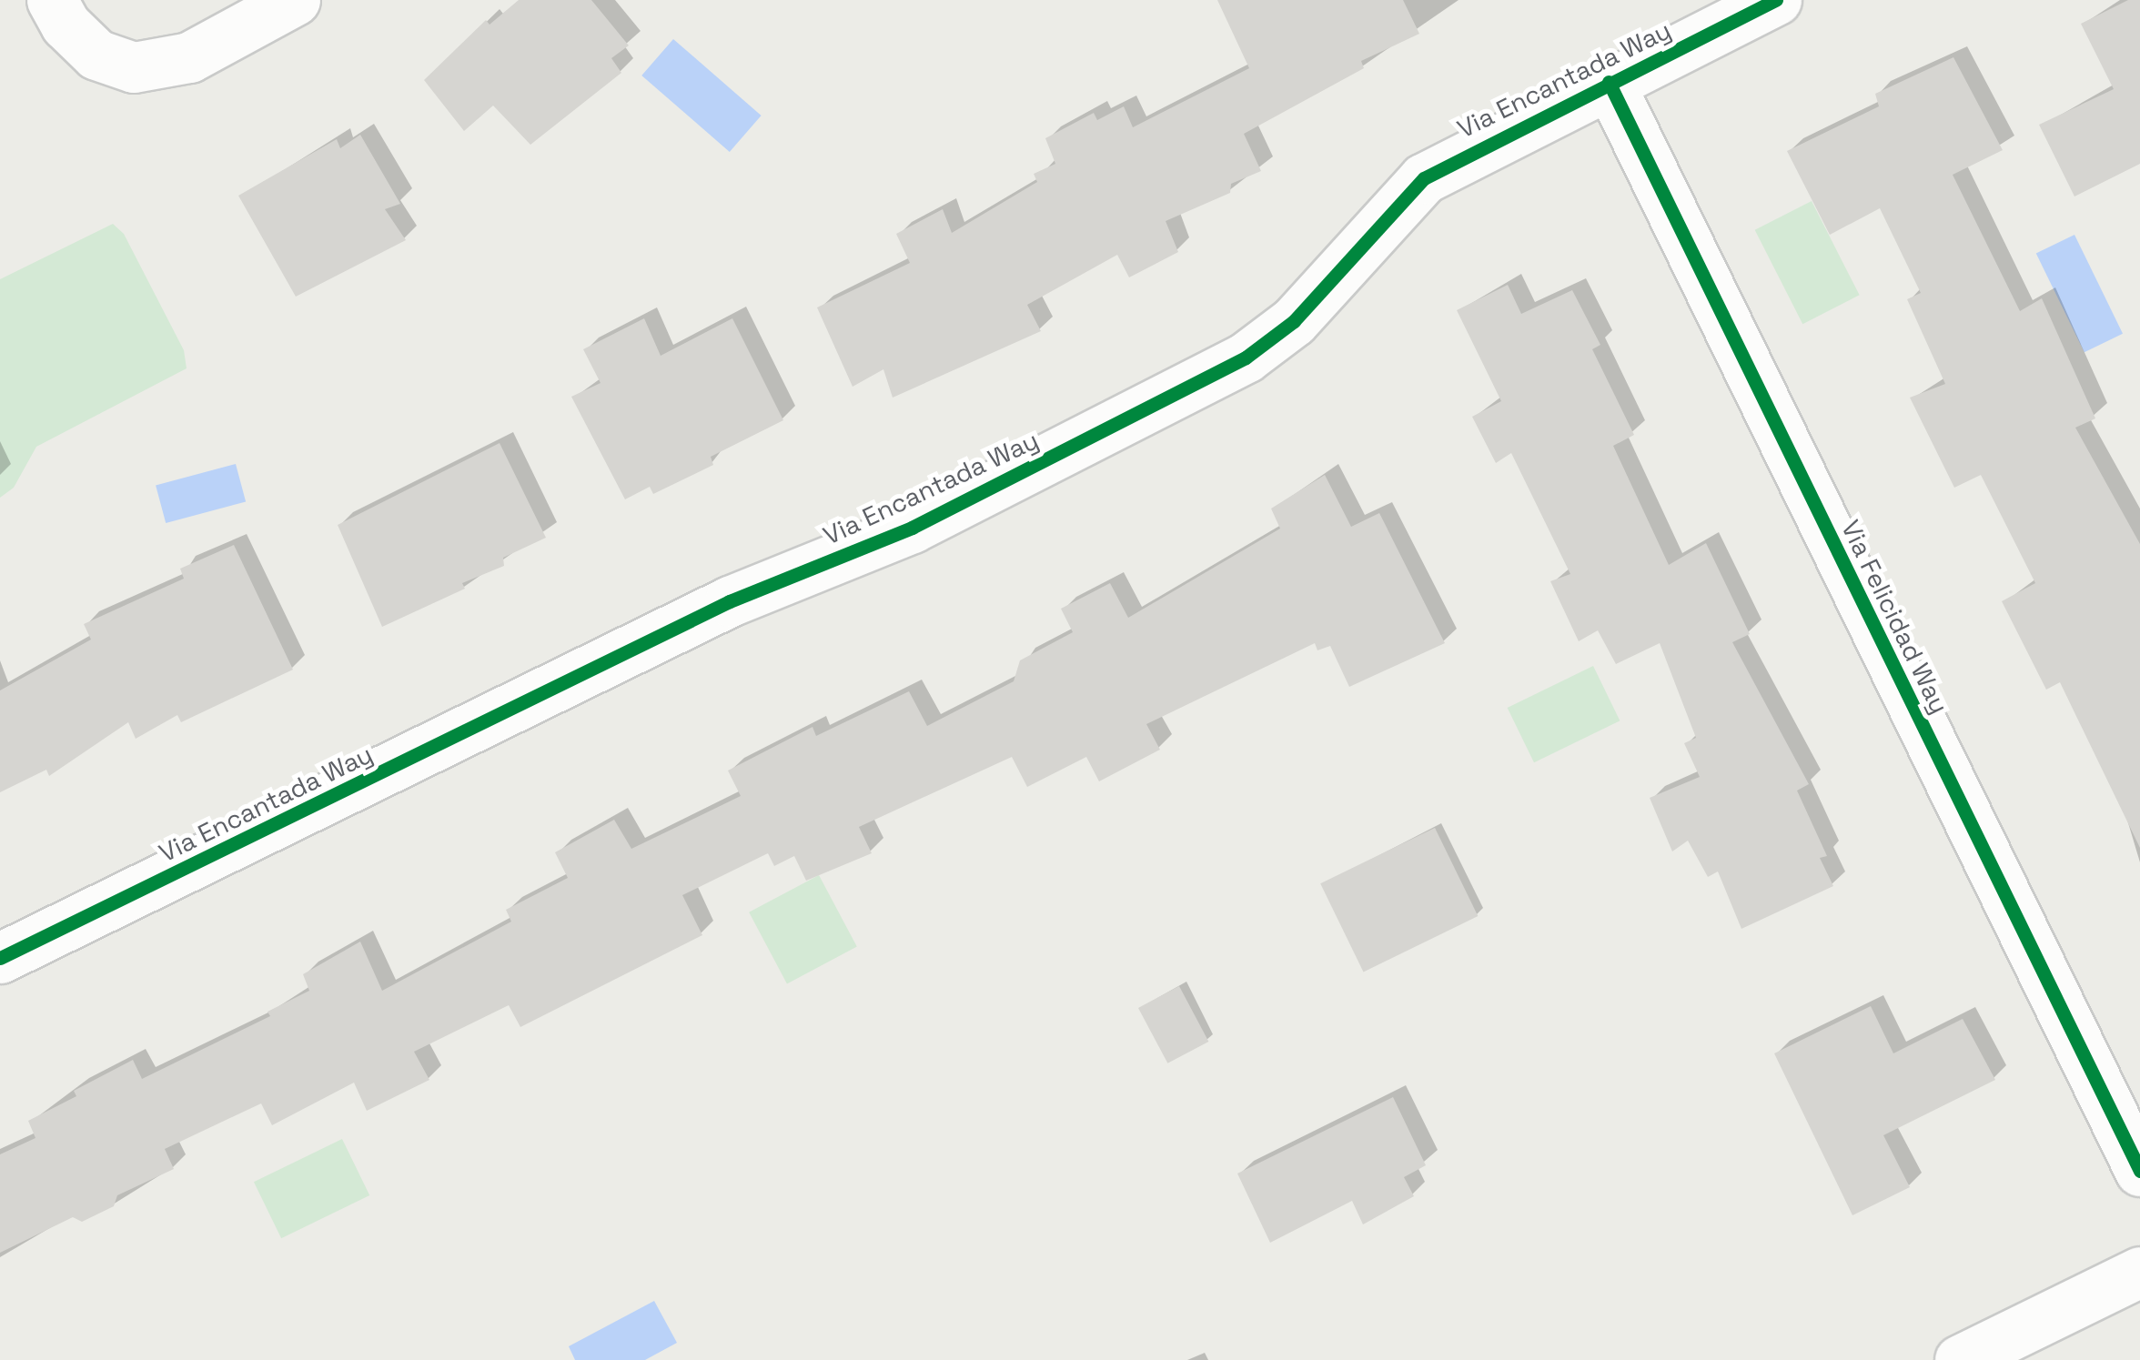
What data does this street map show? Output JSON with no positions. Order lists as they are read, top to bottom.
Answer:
{
  "streets": {
    "street": ["Via Encantada Way", "Via Felicidad Way"]
  },
  "crossings": [
    ["Via Encantada Way", "Via Felicidad Way"]
  ]
}
